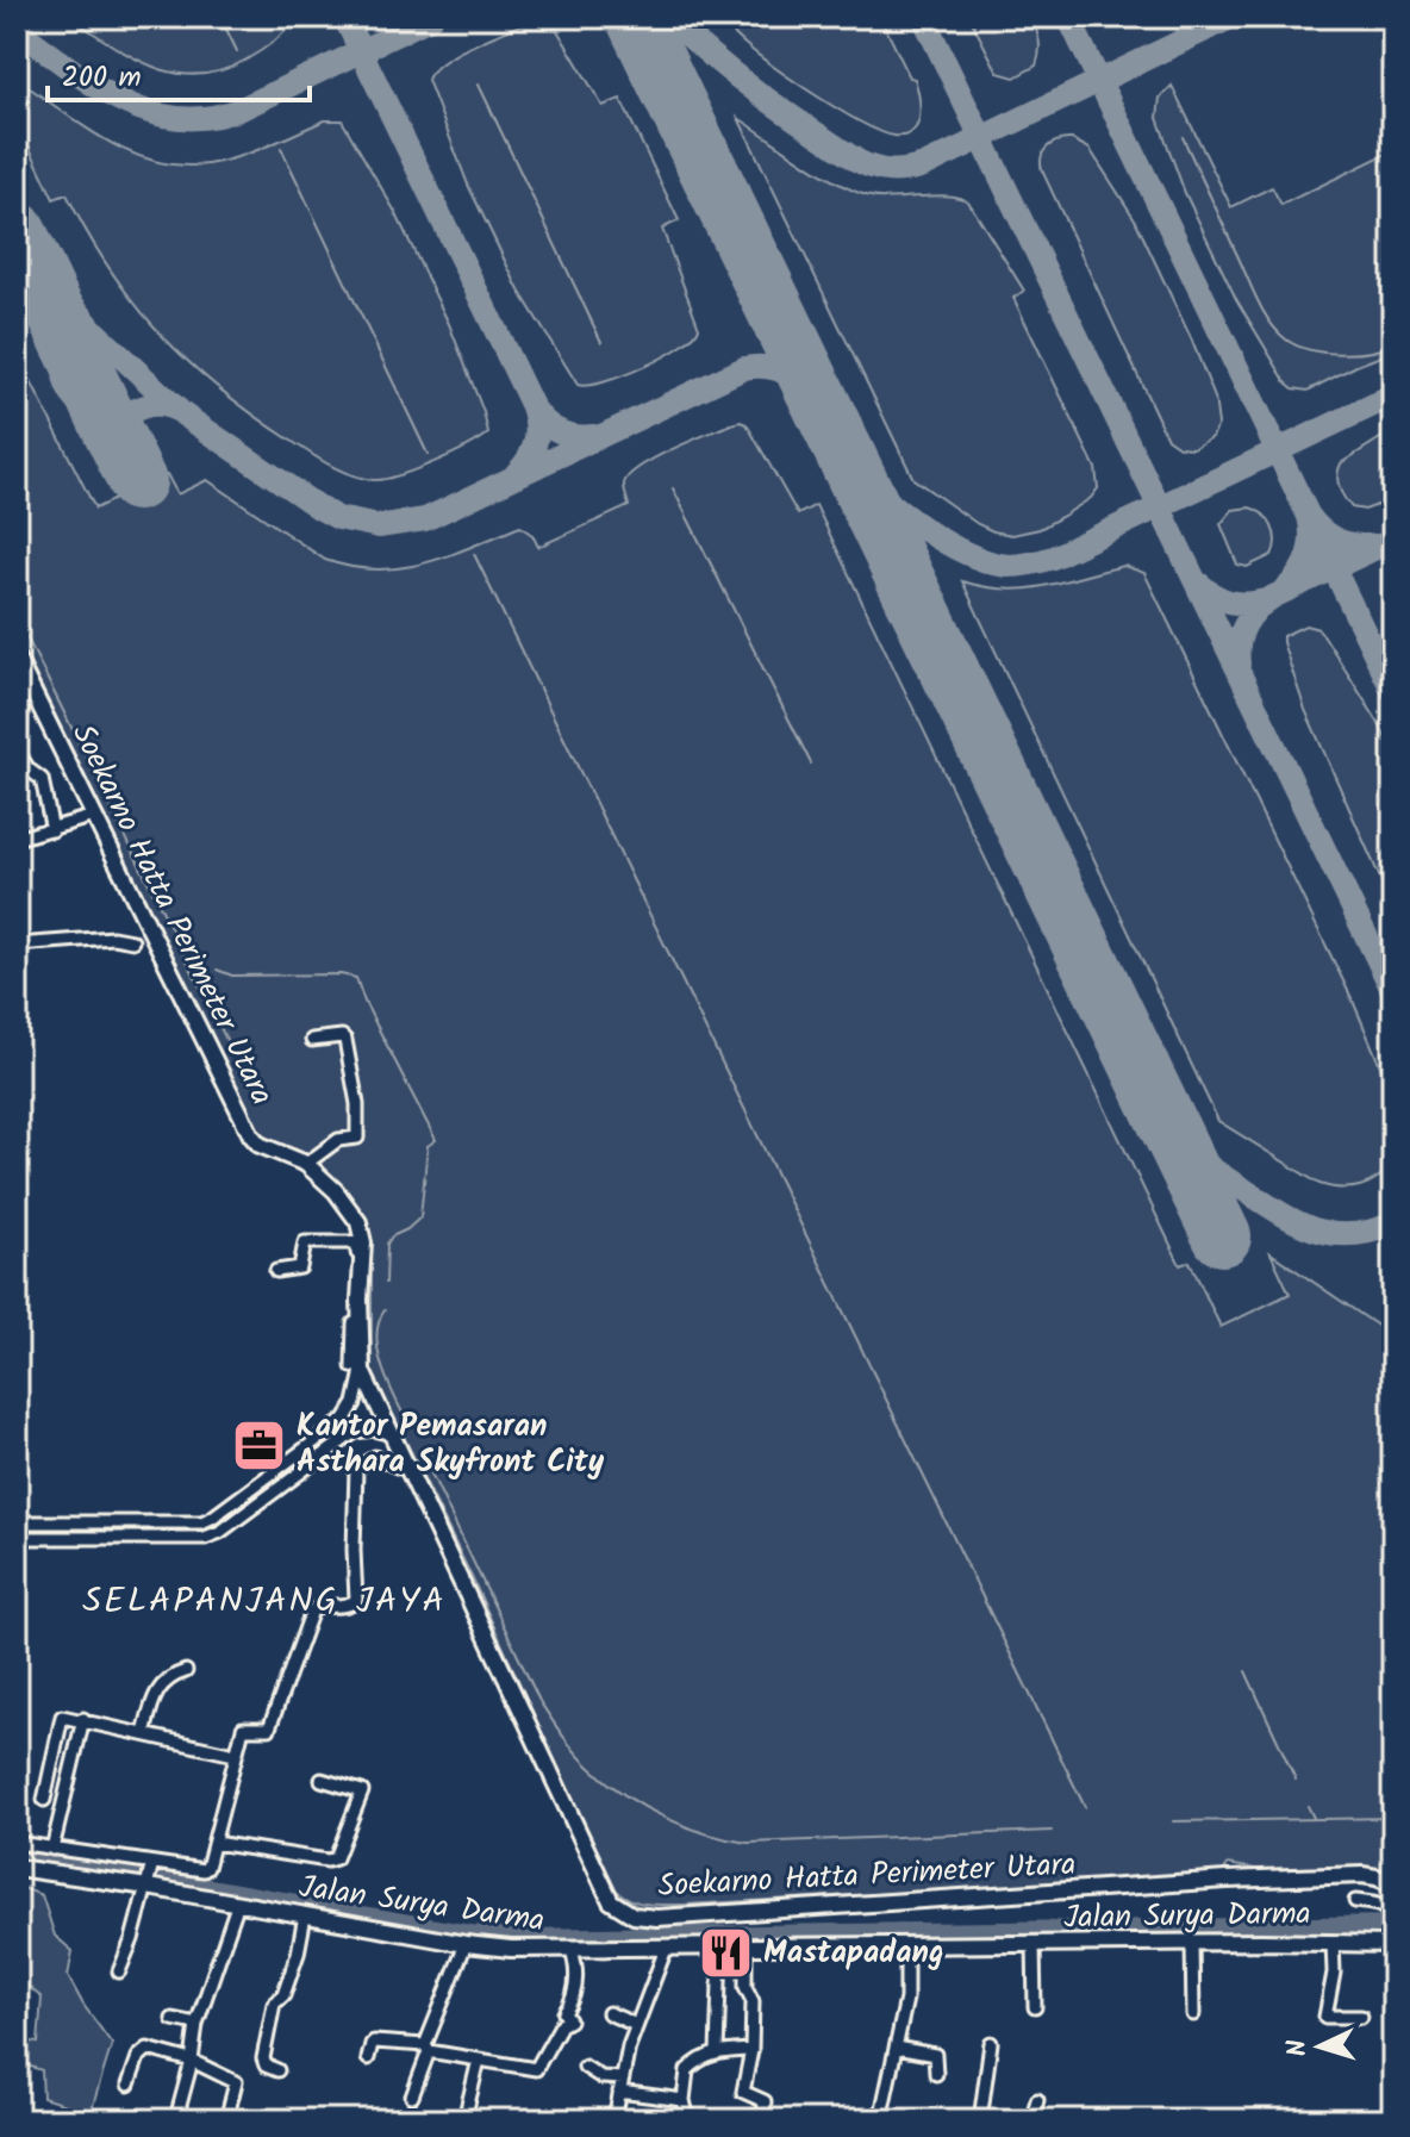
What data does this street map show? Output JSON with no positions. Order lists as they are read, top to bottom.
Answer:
{
  "streets": {
    "main road": ["Soekarno Hatta Perimeter Utara", "Jalan Surya Darma"]
  },
  "districts": ["SELAPANJANG JAYA"],
  "places": {
    "office": ["Kantor Pemasaran Asthara Skyfront City"],
    "restaurant": ["Mastapadang"]
  },
  "scale_bar": "200 m",
  "north": "left"
}
